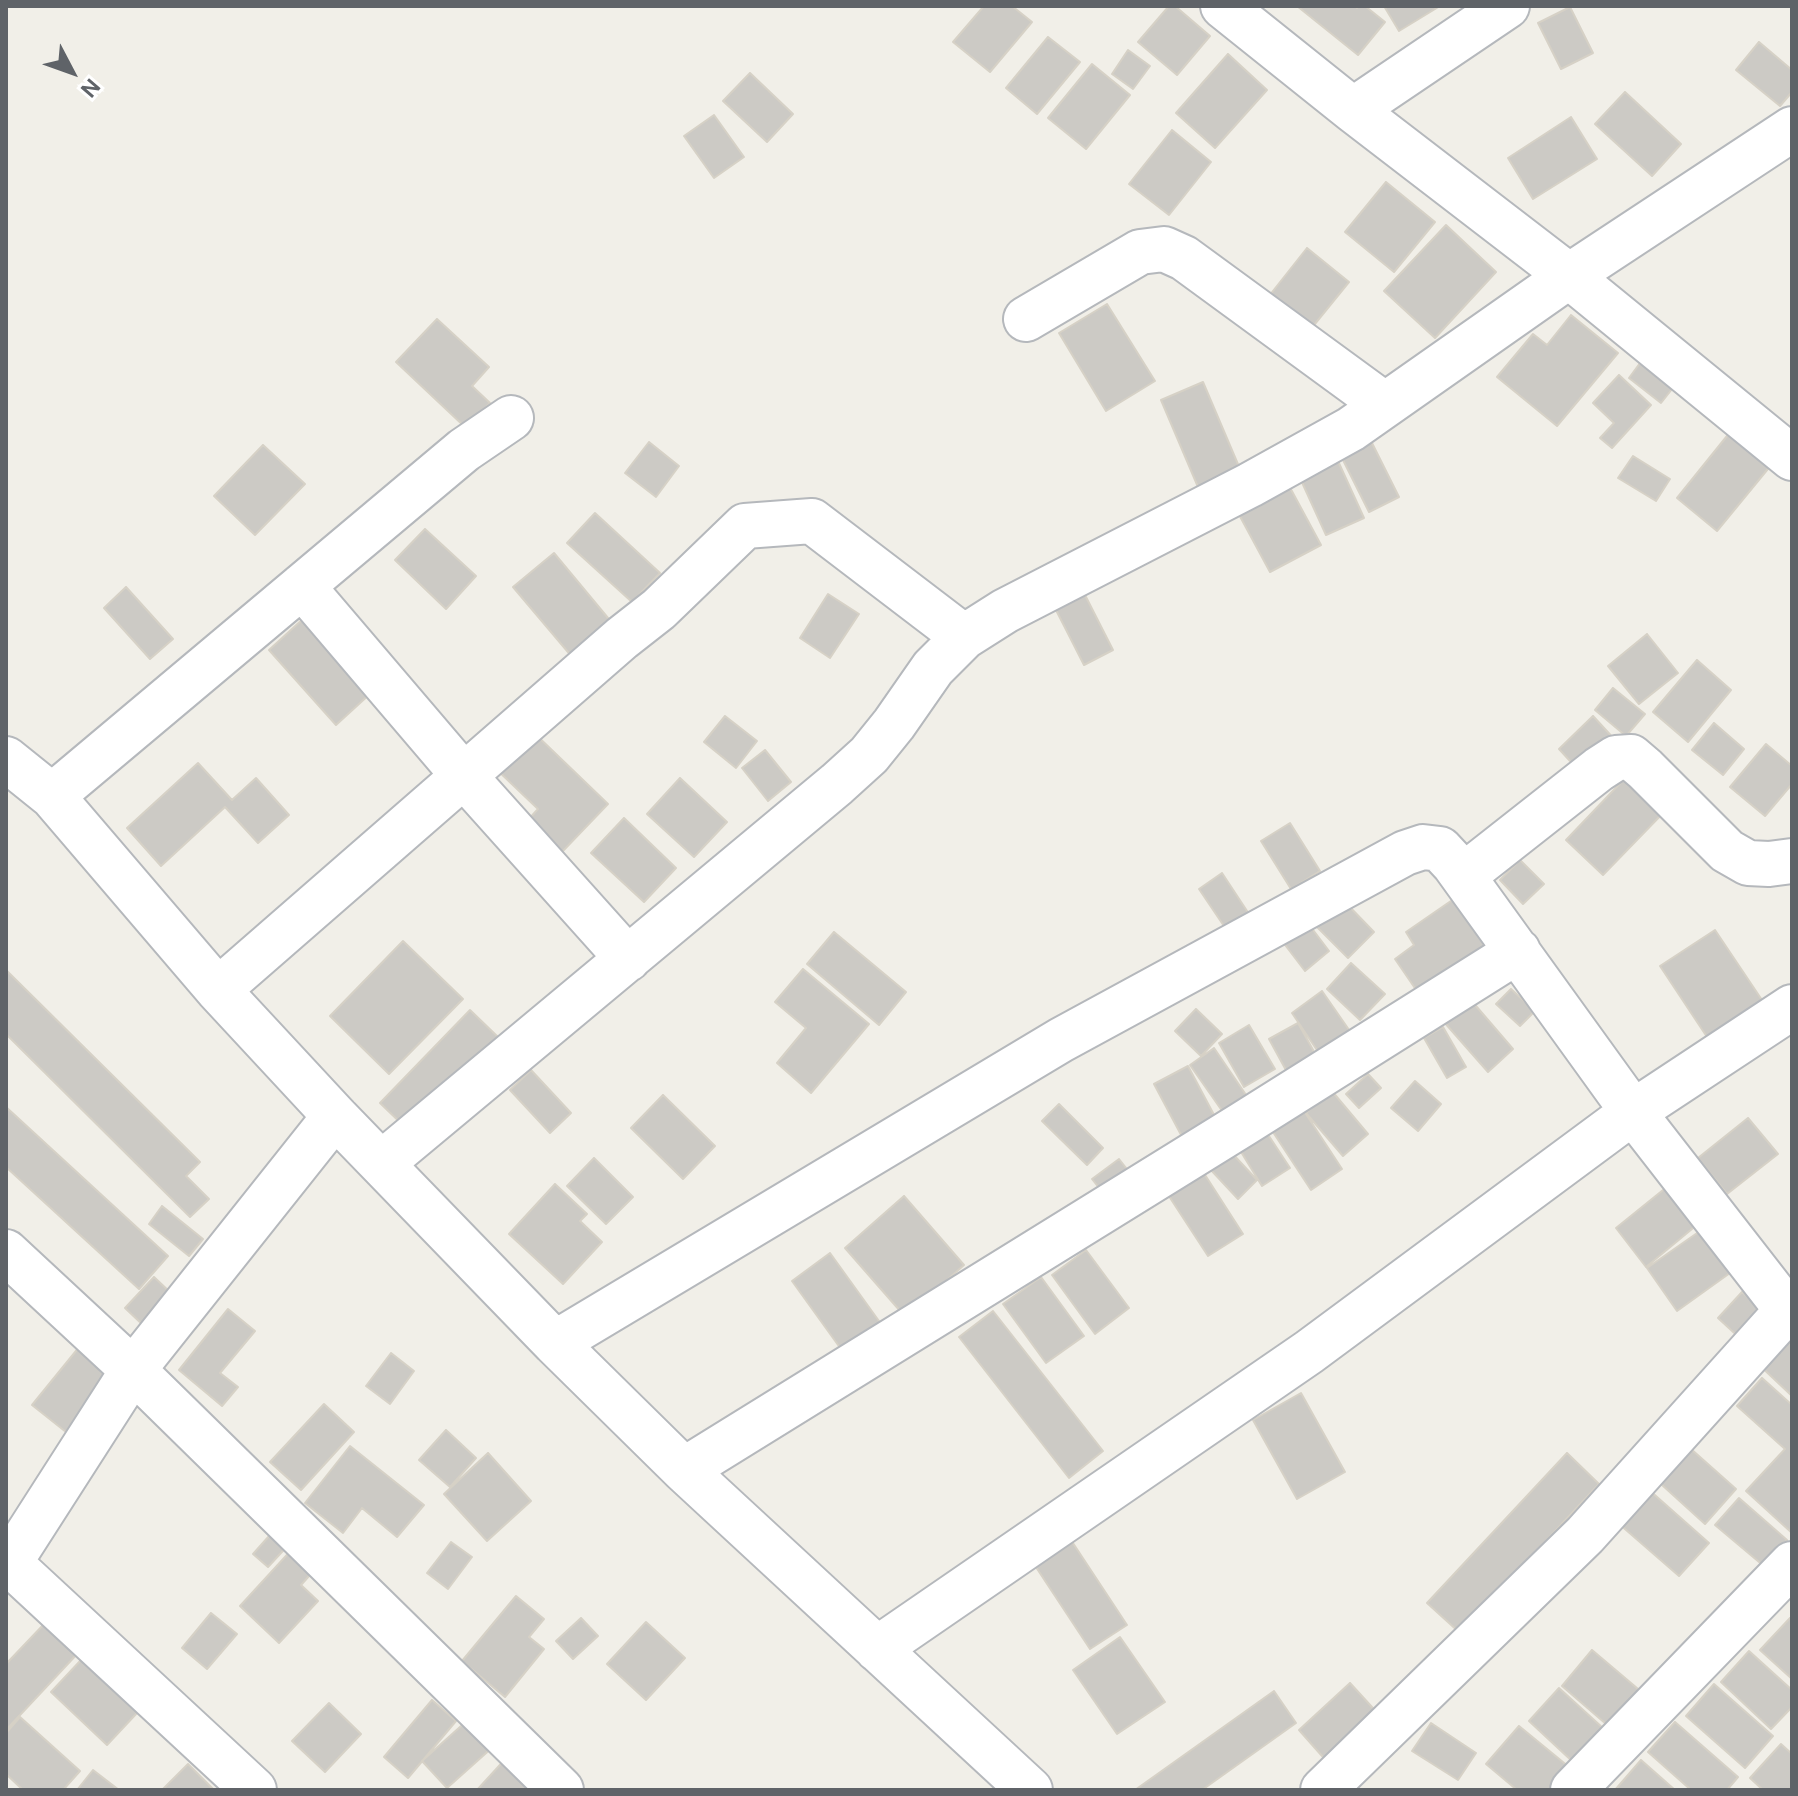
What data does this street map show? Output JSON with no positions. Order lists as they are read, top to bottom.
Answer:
{
  "north": "bottom right"
}
